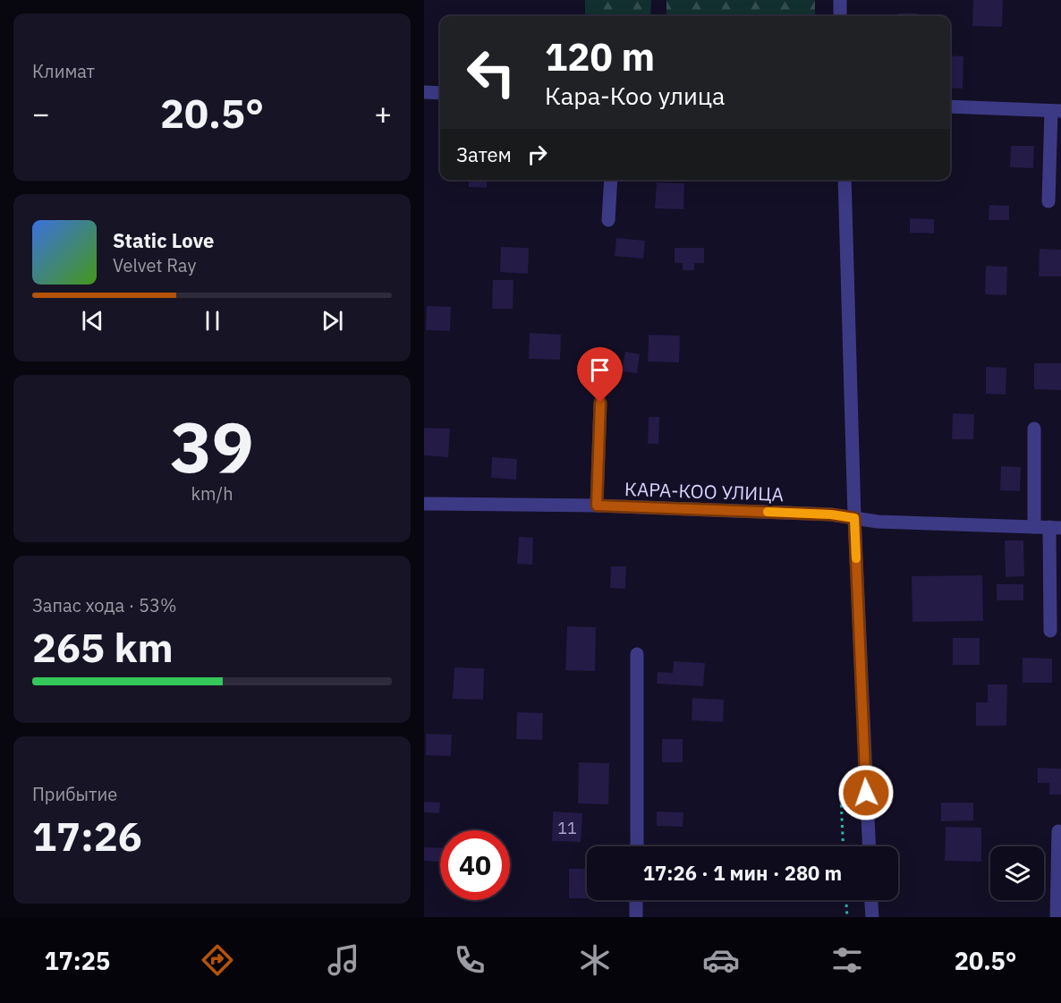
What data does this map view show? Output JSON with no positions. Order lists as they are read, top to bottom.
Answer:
{
  "streets": {
    "street": ["КАРА-КОО УЛИЦА"]
  },
  "house_numbers": ["11"],
  "page": {
    "tile": [
      "Климат",
      ["39", "km/h"],
      ["Запас хода · 53%", "265 km"],
      ["Прибытие", "17:26"]
    ],
    "turn": ["120 m", "Кара-Коо улица"],
    "heat": ["−", "20.5°", "+"],
    "then": "Затем",
    "song": ["Static Love", "Velvet Ray"],
    "limit": "40",
    "trip": "17:26 · 1 мин · 280 m",
    "tabs": ["17:25", "20.5°"]
  }
}
